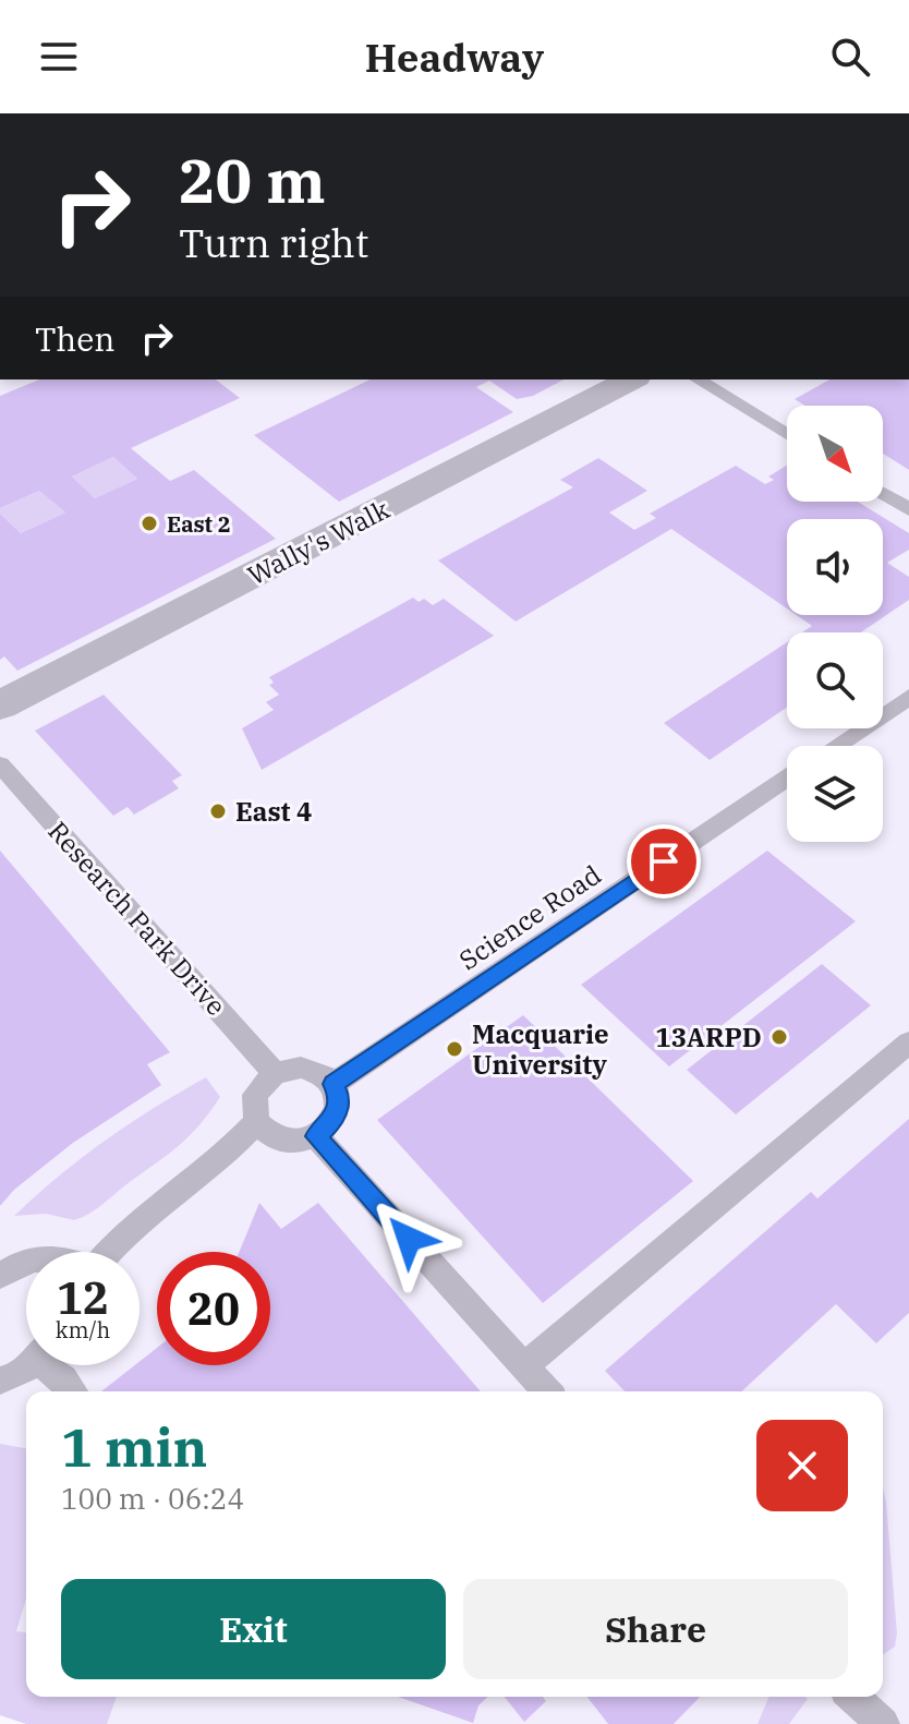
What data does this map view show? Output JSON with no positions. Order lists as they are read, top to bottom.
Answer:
{
  "streets": {
    "street": ["Wally's Walk"],
    "lane": ["Science Road", "Research Park Drive"]
  },
  "crossings": [
    ["Science Road", "Research Park Drive"]
  ],
  "places": [
    "East 2",
    "East 4",
    "13ARPD",
    "Macquarie University"
  ],
  "north": "bottom right",
  "page": {
    "header": "Headway",
    "turn": ["20 m", "Turn right"],
    "then": "Then",
    "speed": "12 km/h",
    "limit": "20",
    "heading": ["1 min", "100 m · 06:24"],
    "buttons": ["Exit", "Share"]
  }
}
